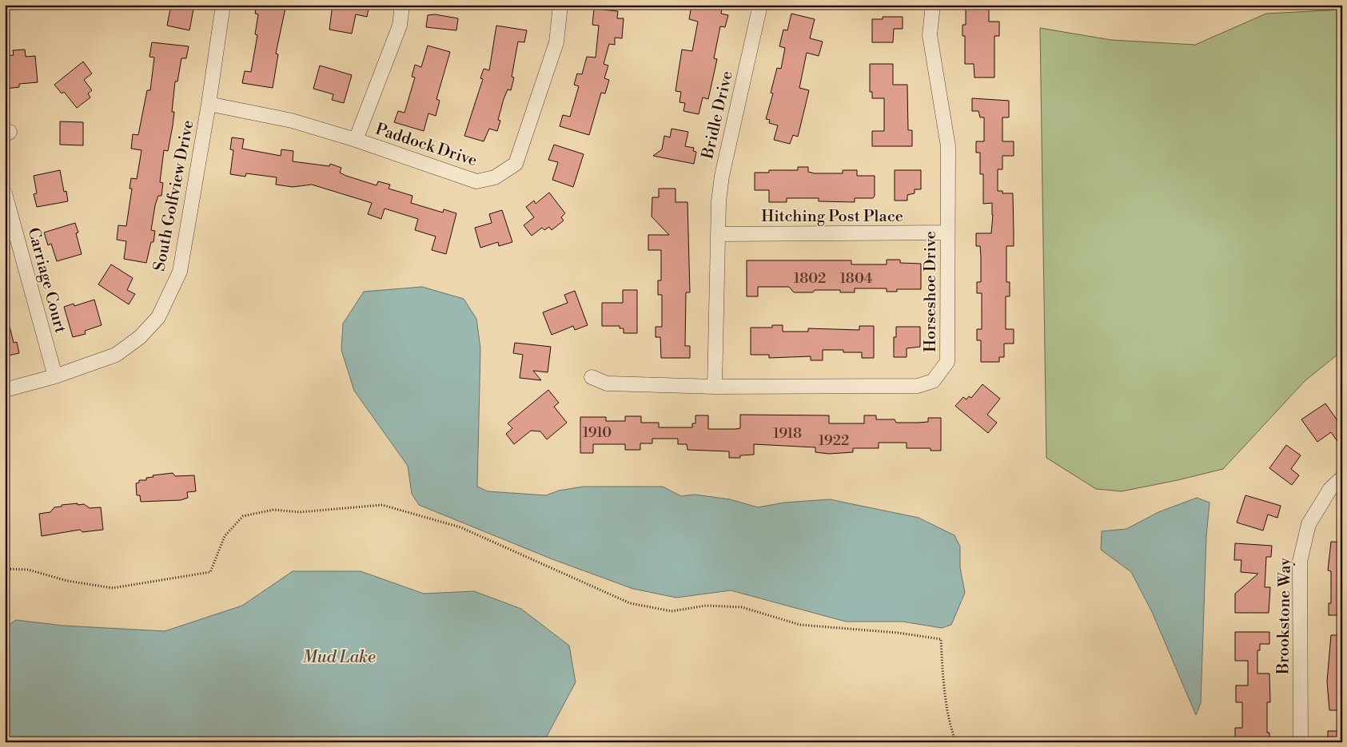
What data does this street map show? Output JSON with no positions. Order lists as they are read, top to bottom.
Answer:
{
  "streets": {
    "street": [
      "Bridle Drive",
      "Paddock Drive",
      "South Golfview Drive",
      "Hitching Post Place",
      "Carriage Court",
      "Horseshoe Drive",
      "Brookstone Way"
    ]
  },
  "crossings": [
    ["Bridle Drive", "Hitching Post Place"],
    ["Paddock Drive", "South Golfview Drive"],
    ["South Golfview Drive", "Carriage Court"],
    ["Hitching Post Place", "Horseshoe Drive"]
  ],
  "water": ["Mud Lake"],
  "house_numbers": [
    "1802",
    "1804",
    "1910",
    "1918",
    "1922"
  ]
}
